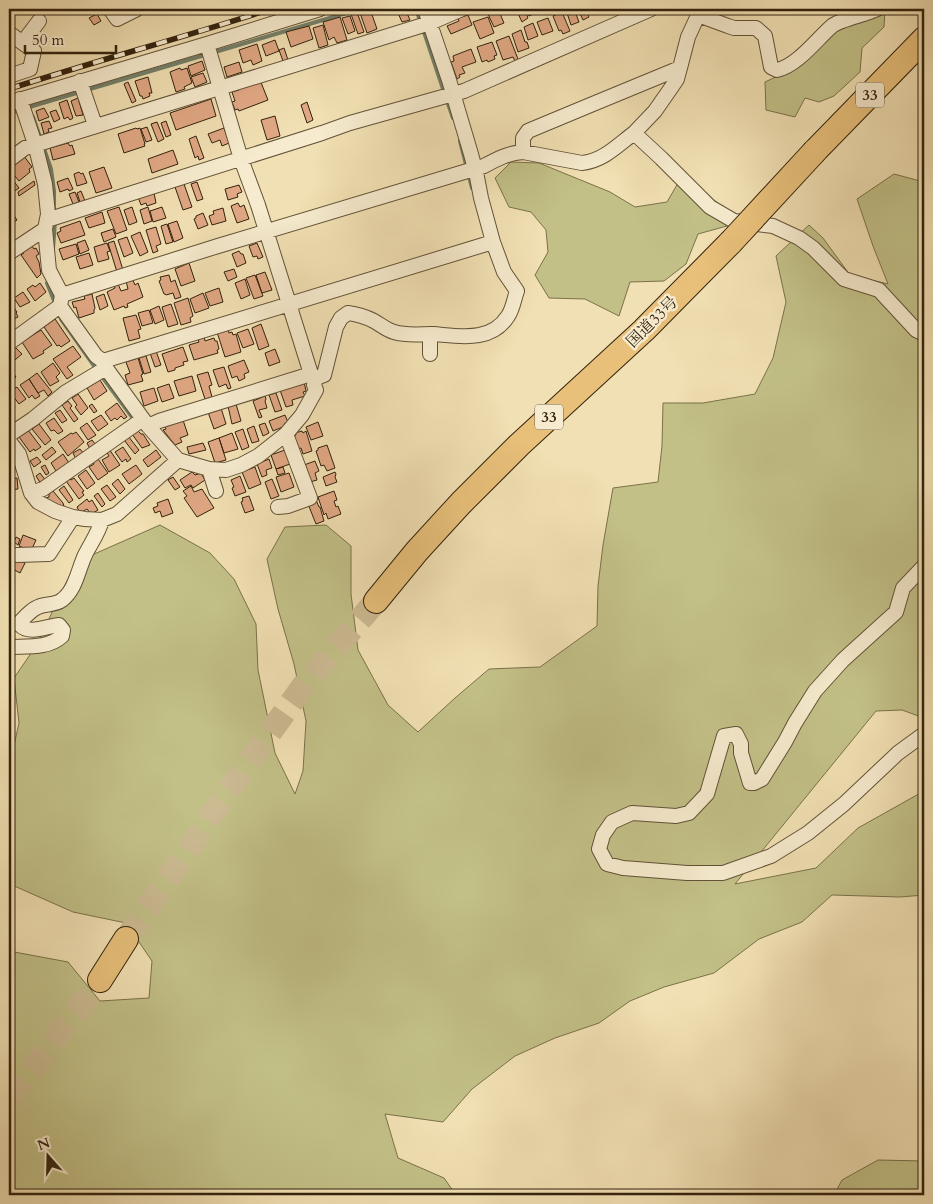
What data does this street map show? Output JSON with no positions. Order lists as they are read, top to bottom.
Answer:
{
  "streets": {
    "highway": ["33", "国道33号"]
  },
  "scale_bar": "50 m",
  "north": "top"
}
